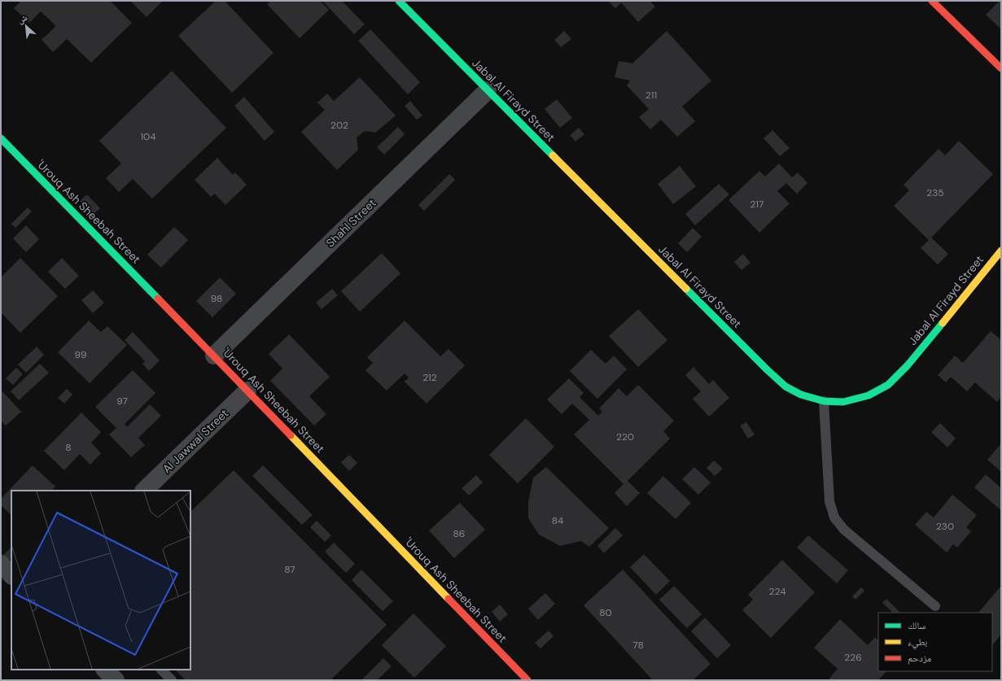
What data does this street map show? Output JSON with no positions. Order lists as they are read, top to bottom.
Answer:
{
  "streets": {
    "street": [
      "Jabal Al Firayd Street",
      "'Urouq Ash Sheebah Street",
      "Shahl Street",
      "Al Jawwal Street"
    ]
  },
  "crossings": [
    ["Jabal Al Firayd Street", "Shahl Street"],
    ["'Urouq Ash Sheebah Street", "Shahl Street"],
    ["'Urouq Ash Sheebah Street", "Al Jawwal Street"]
  ],
  "house_numbers": [
    "211",
    "202",
    "104",
    "235",
    "217",
    "98",
    "99",
    "212",
    "97",
    "220",
    "8",
    "84",
    "230",
    "86",
    "87",
    "224",
    "80",
    "78",
    "226"
  ],
  "legend": ["سالك", "بطيء", "مزدحم"],
  "north": "top left"
}
